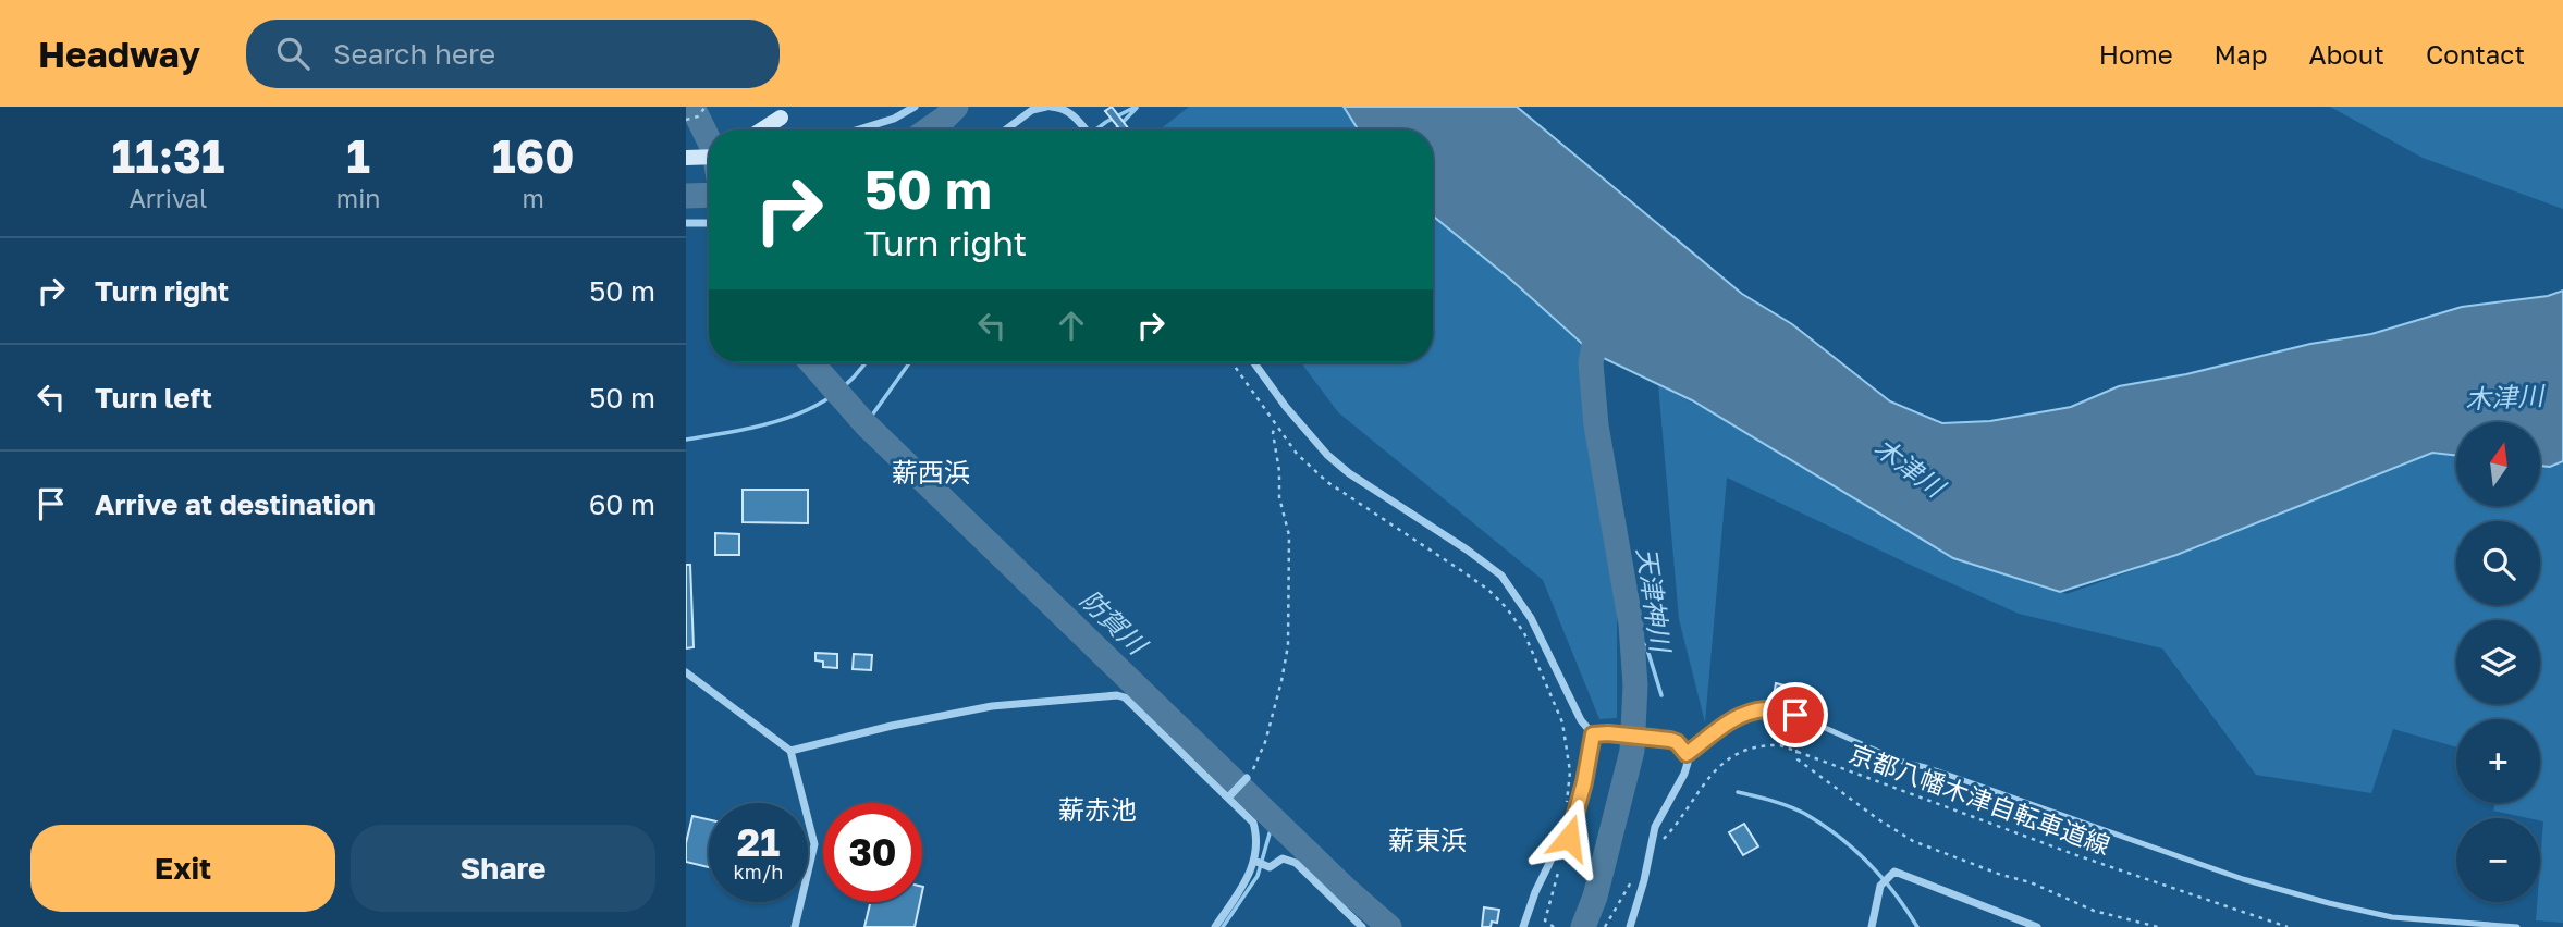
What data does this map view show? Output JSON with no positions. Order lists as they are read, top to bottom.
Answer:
{
  "streets": {
    "path": ["京都八幡木津自転車道線"]
  },
  "districts": ["薪西浜", "薪赤池", "薪東浜"],
  "water": ["木津川", "天津神川", "防賀川"],
  "north": "top",
  "page": {
    "header": "Headway",
    "search": "Search here",
    "nav": [
      "Home",
      "Map",
      "About",
      "Contact"
    ],
    "eta": [
      "11:31",
      "Arrival",
      "1",
      "min",
      "160",
      "m"
    ],
    "turn": ["50 m", "Turn right"],
    "list": [
      {
        "name": "Turn right",
        "value": "50 m"
      },
      {
        "name": "Turn left",
        "value": "50 m"
      },
      {
        "name": "Arrive at destination",
        "value": "60 m"
      }
    ],
    "map_buttons": ["+", "−"],
    "speed": "21 km/h",
    "limit": "30",
    "buttons": ["Exit", "Share"]
  }
}
